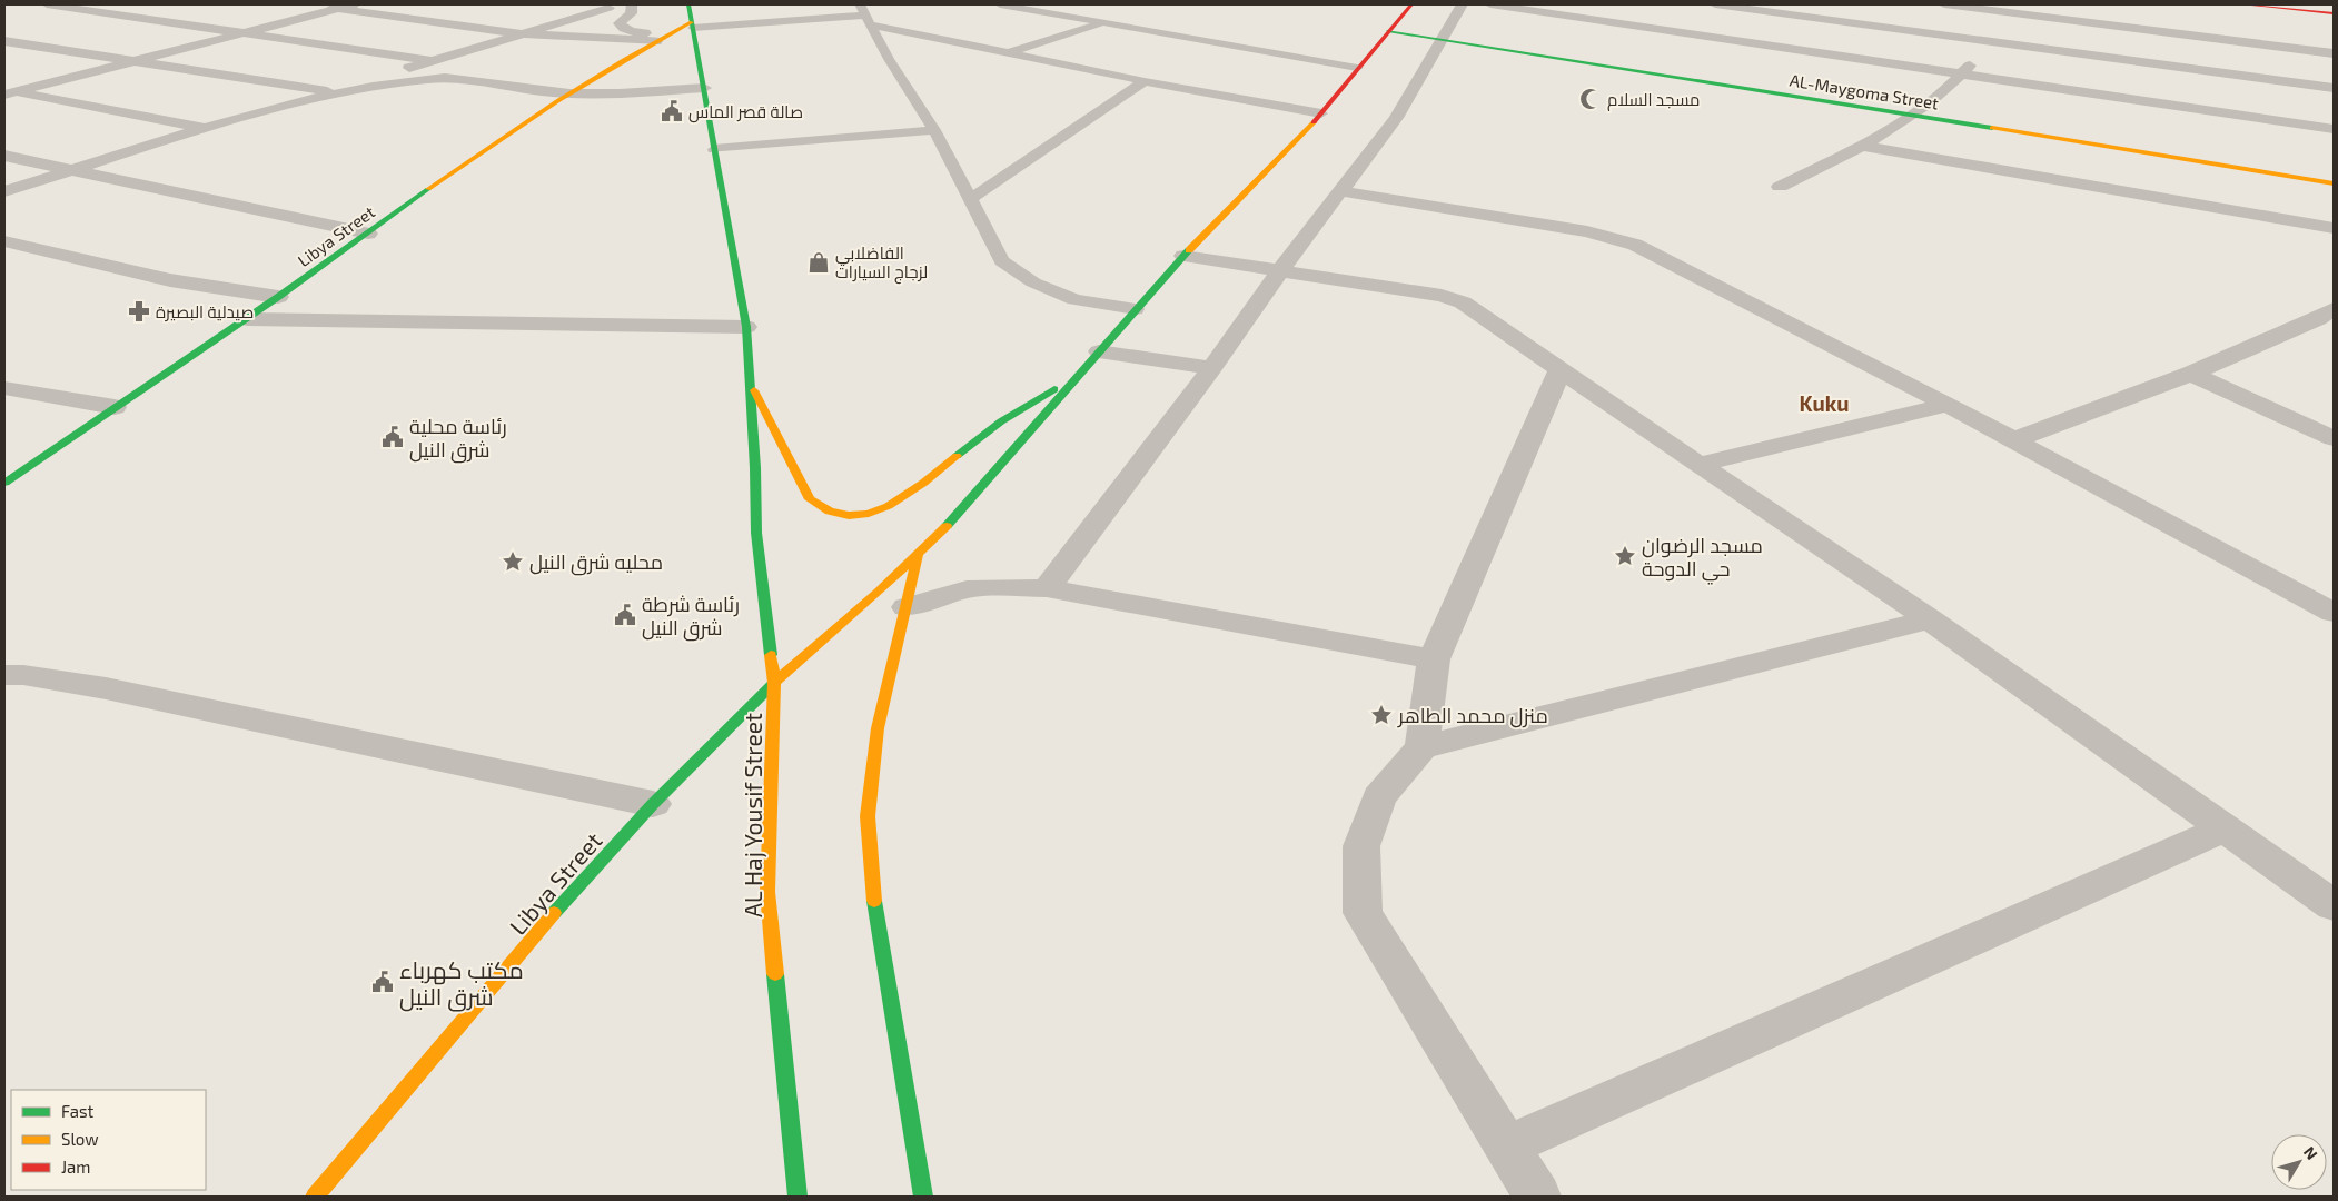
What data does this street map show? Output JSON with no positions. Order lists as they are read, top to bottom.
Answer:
{
  "streets": {
    "main road": ["AL-Maygoma Street", "Libya Street", "AL Haj Yousif Street"]
  },
  "crossings": [
    ["AL-Maygoma Street", "Libya Street"],
    ["Libya Street", "AL Haj Yousif Street"]
  ],
  "districts": ["Kuku"],
  "places": {
    "mosque": ["مسجد السلام"],
    "public building": [
      "صالة قصر الماس",
      "رئاسة محلية شرق النيل",
      "رئاسة شرطة شرق النيل",
      "مكتب كهرباء شرق النيل"
    ],
    "shop": ["الفاضلابي لزجاج السيارات"],
    "pharmacy": ["صيدلية البصيرة"],
    "place": ["مسجد الرضوان حي الدوحة", "محليه شرق النيل", "منزل محمد الطاهر"]
  },
  "legend": ["Fast", "Slow", "Jam"],
  "north": "top right"
}
